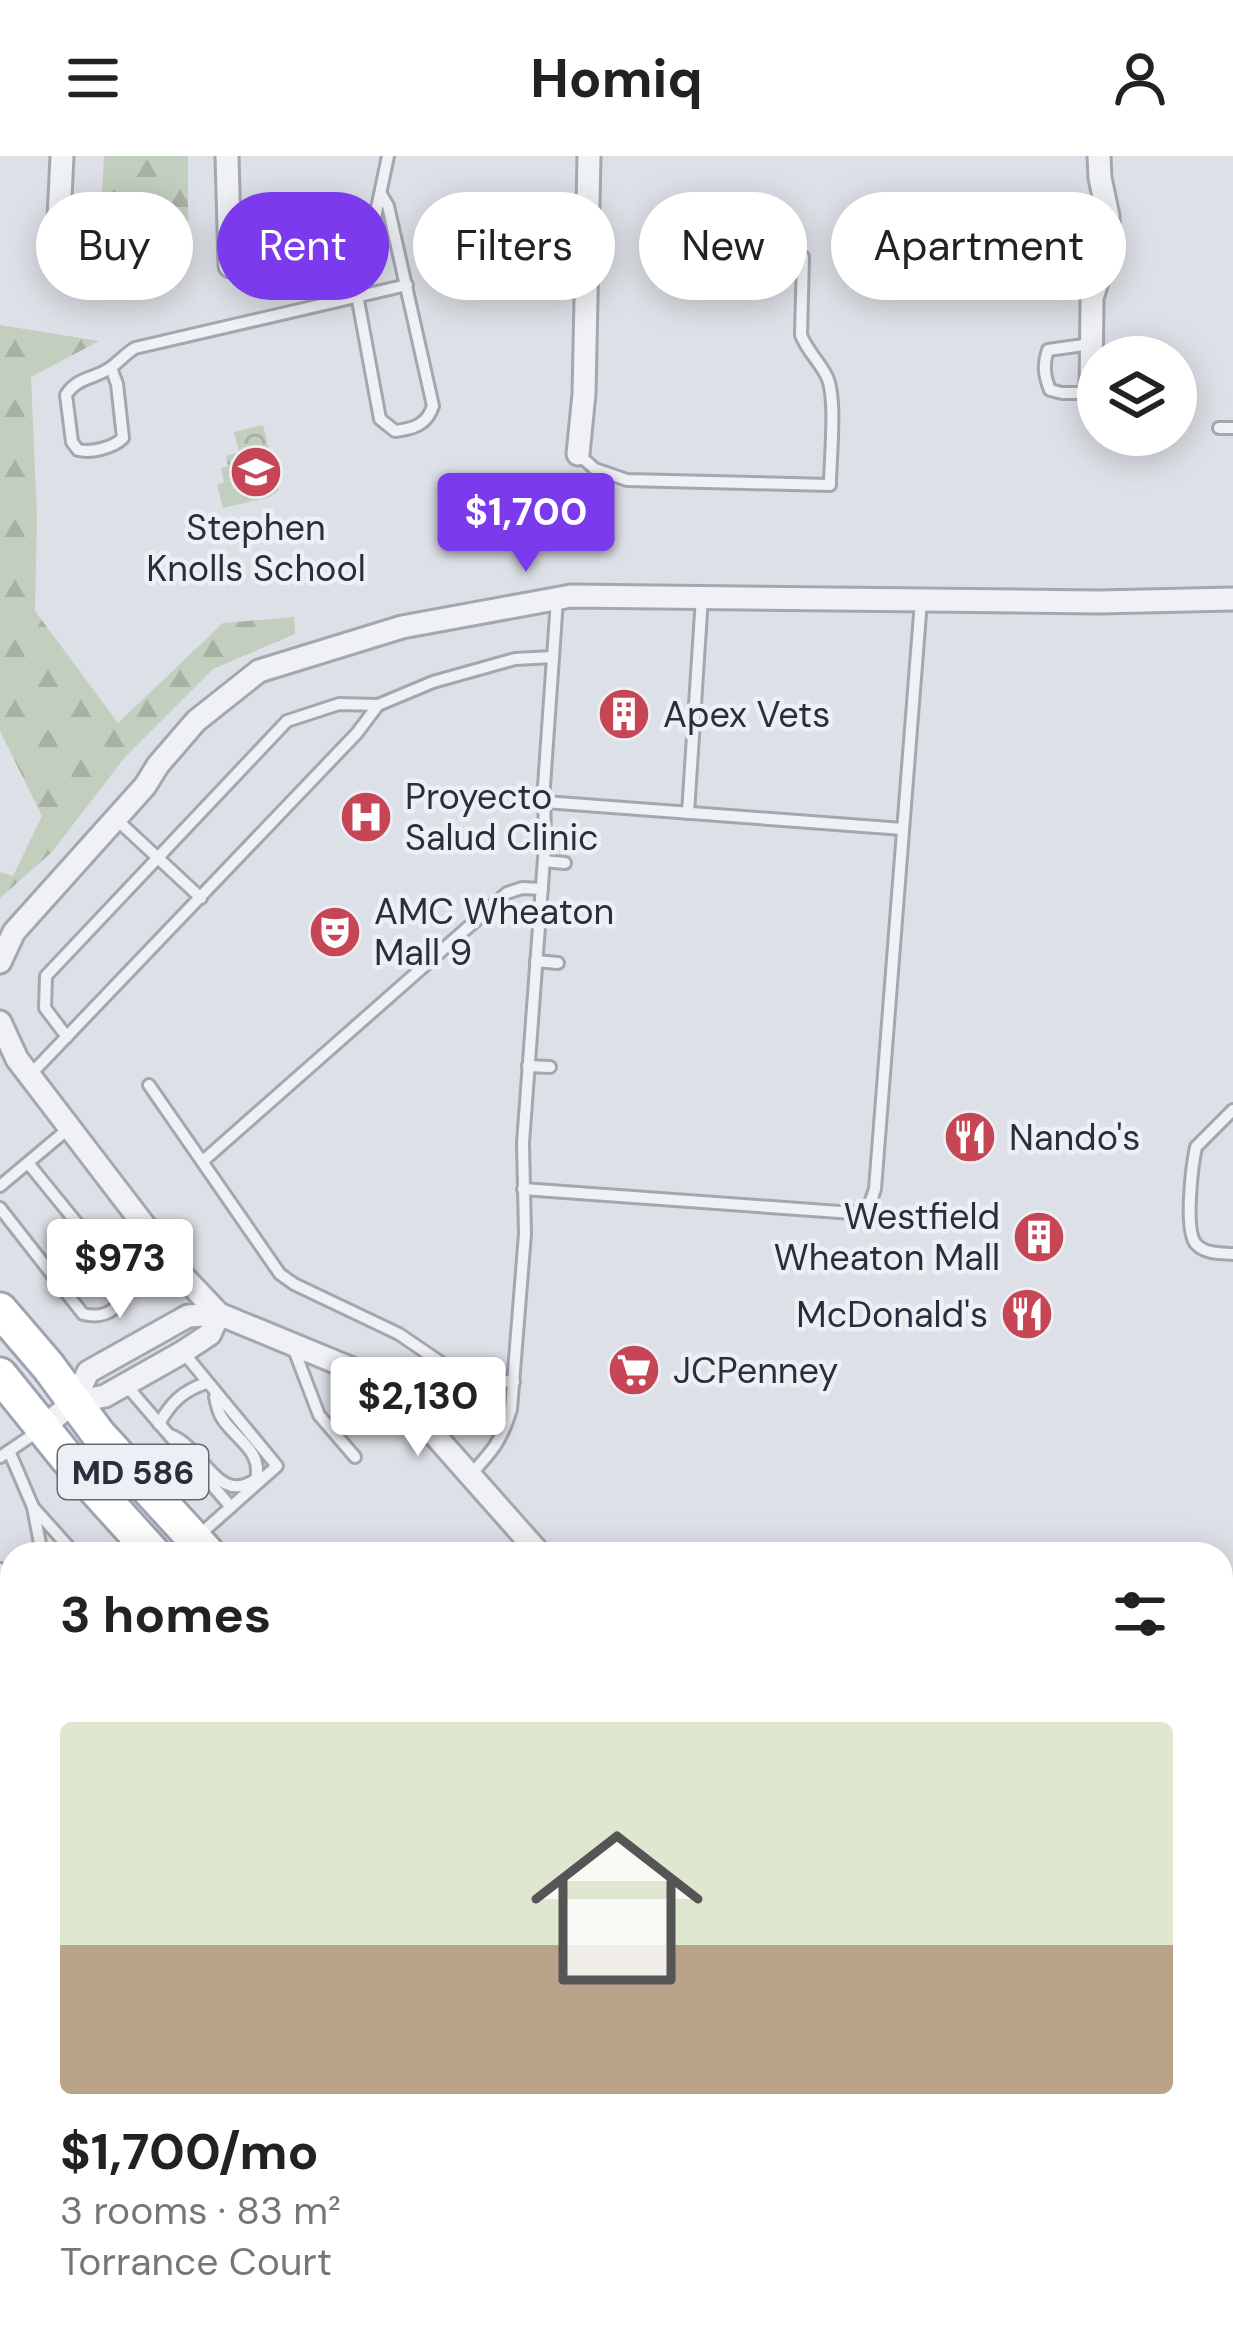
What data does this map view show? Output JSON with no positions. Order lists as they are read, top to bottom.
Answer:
{
  "streets": {
    "main road": ["MD 586"]
  },
  "places": {
    "school or university": ["Stephen Knolls School"],
    "building": ["Apex Vets", "Westfield Wheaton Mall"],
    "hospital": ["Proyecto Salud Clinic"],
    "theatre": ["AMC Wheaton Mall 9"],
    "restaurant": ["Nando's", "McDonald's"],
    "supermarket": ["JCPenney"]
  },
  "page": {
    "header": "Homiq",
    "chip": [
      "Buy",
      "Rent",
      "Filters",
      "New",
      "Apartment"
    ],
    "price": ["$1,700", "$973", "$2,130"],
    "heading": "3 homes",
    "list": [
      {
        "name": "$1,700/mo",
        "note": "3 rooms · 83 m² · Torrance Court"
      }
    ]
  }
}
